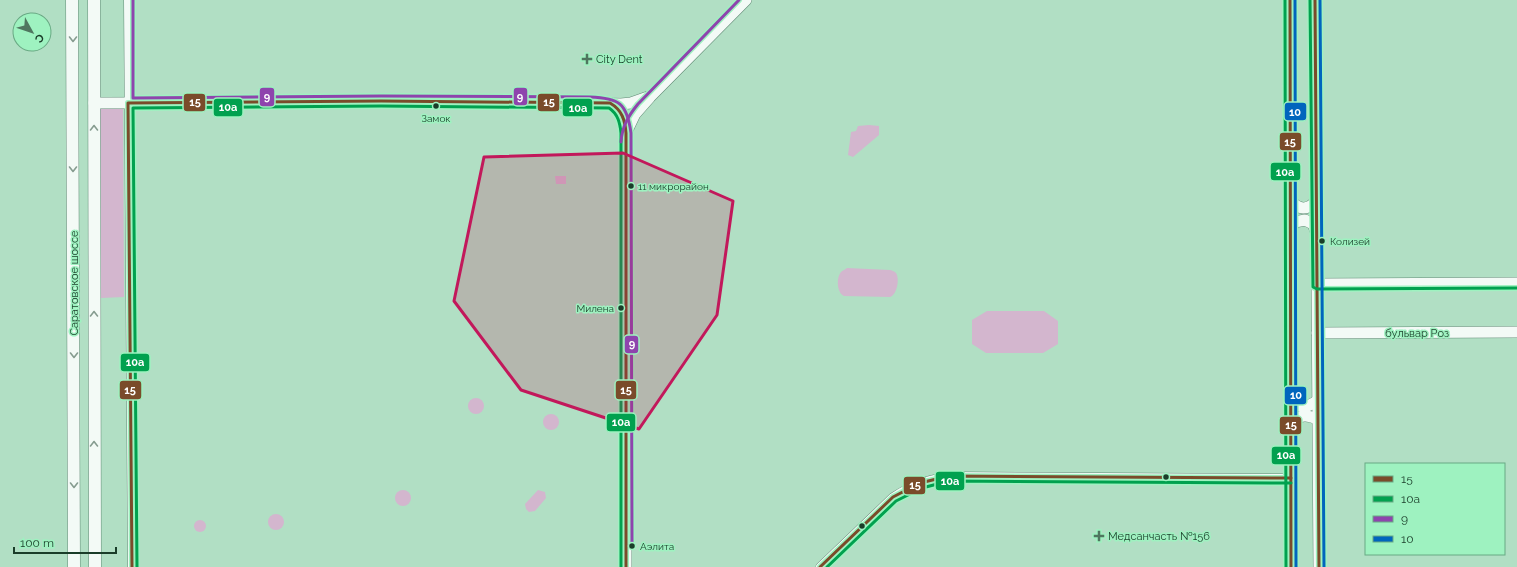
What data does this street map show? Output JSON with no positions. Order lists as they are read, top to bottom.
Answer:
{
  "streets": {
    "main road": ["Саратовское шоссе"],
    "street": ["бульвар Роз"]
  },
  "places": {
    "health": ["City Dent", "Медсанчасть №156"],
    "other": [
      "Замок",
      "11 микрорайон",
      "Колизей",
      "Милена",
      "Аэлита"
    ]
  },
  "lines": [
    "transit line 15",
    "transit line 10а",
    "transit line 9",
    "transit line 10"
  ],
  "legend": [
    "15",
    "10а",
    "9",
    "10"
  ],
  "scale_bar": "100 m",
  "north": "bottom right"
}
